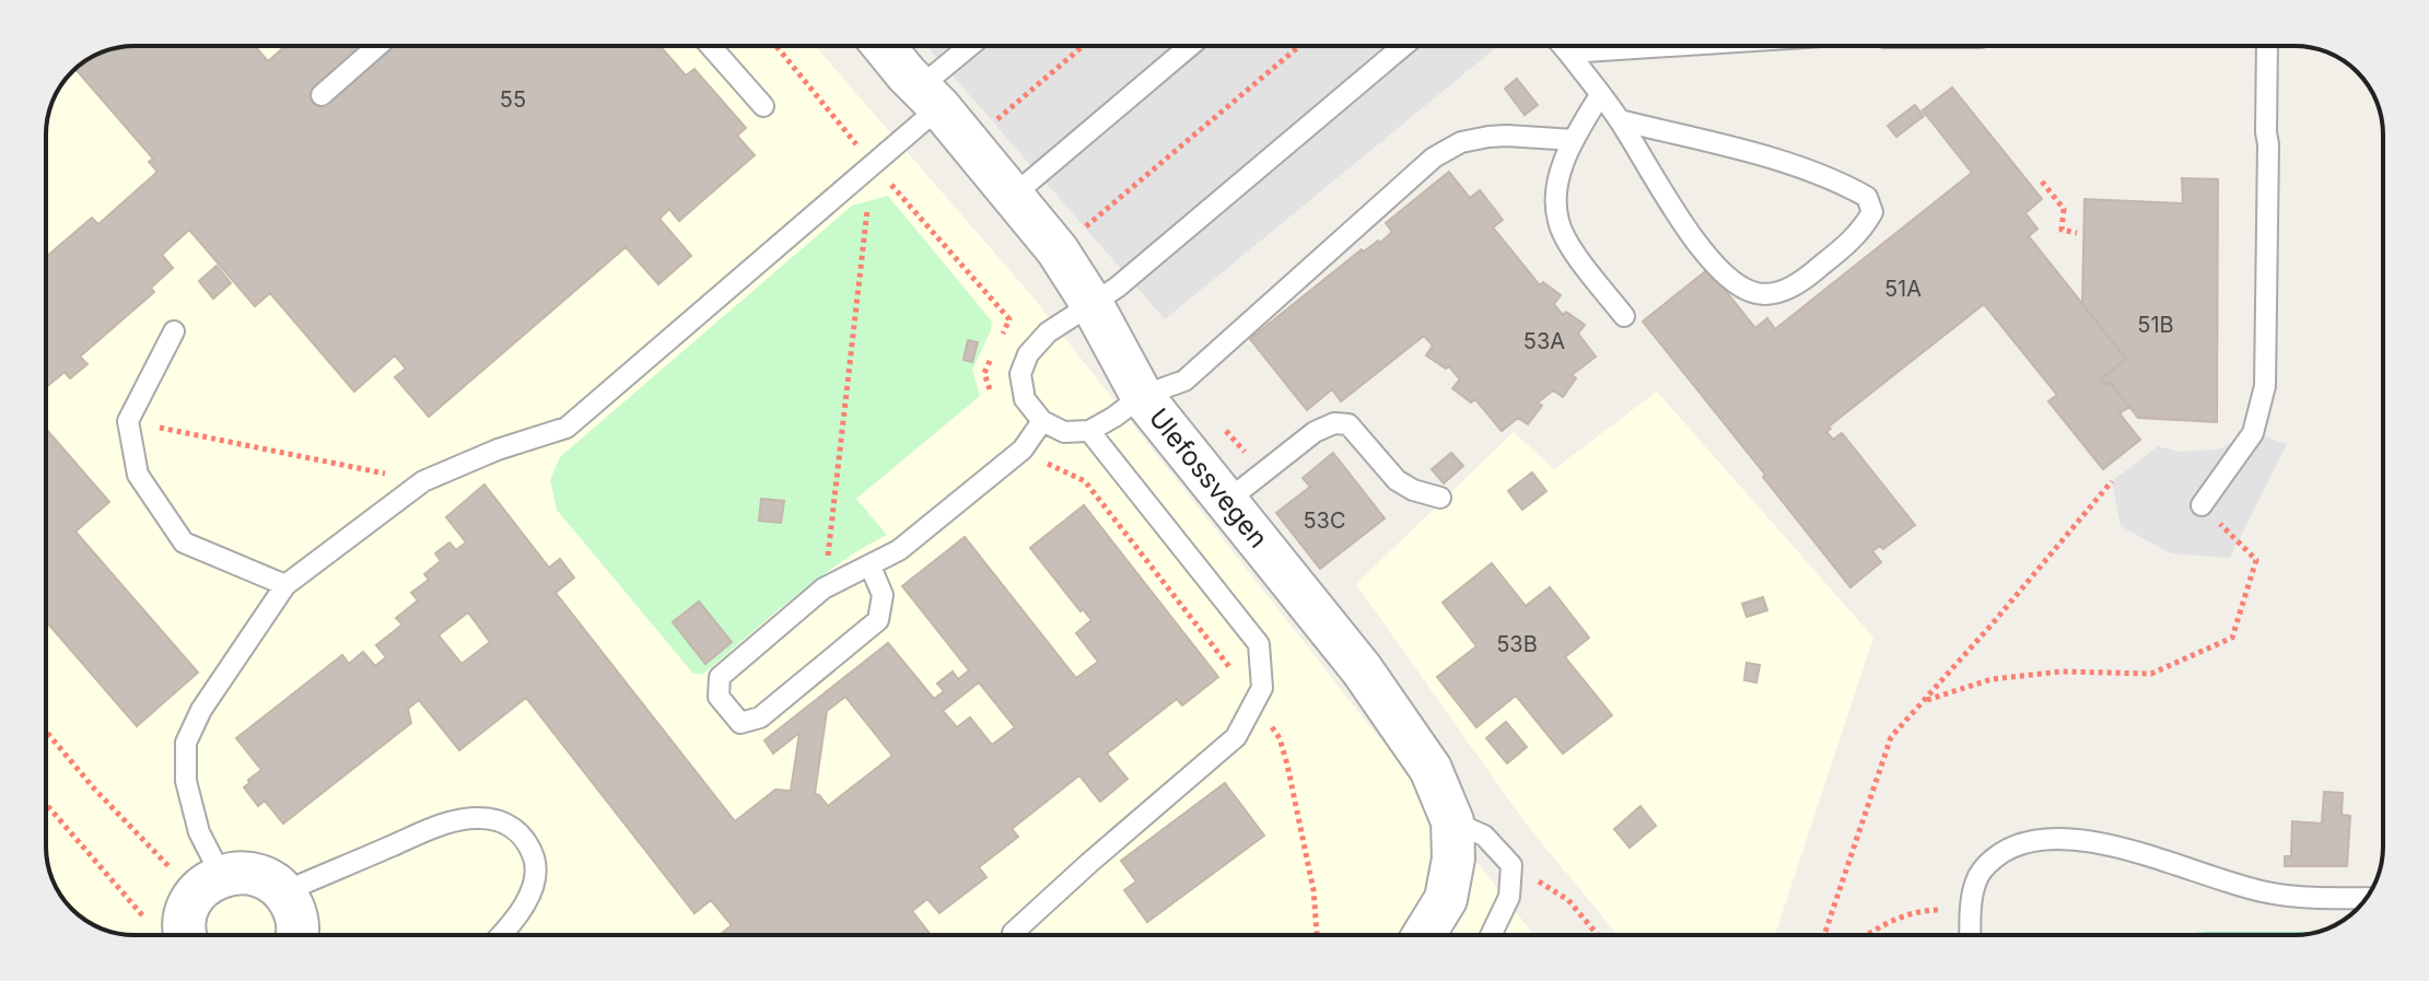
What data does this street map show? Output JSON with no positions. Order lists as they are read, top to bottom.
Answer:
{
  "streets": {
    "street": ["Ulefossvegen"]
  },
  "house_numbers": [
    "55",
    "51A",
    "51B",
    "53A",
    "53C",
    "53B"
  ]
}
